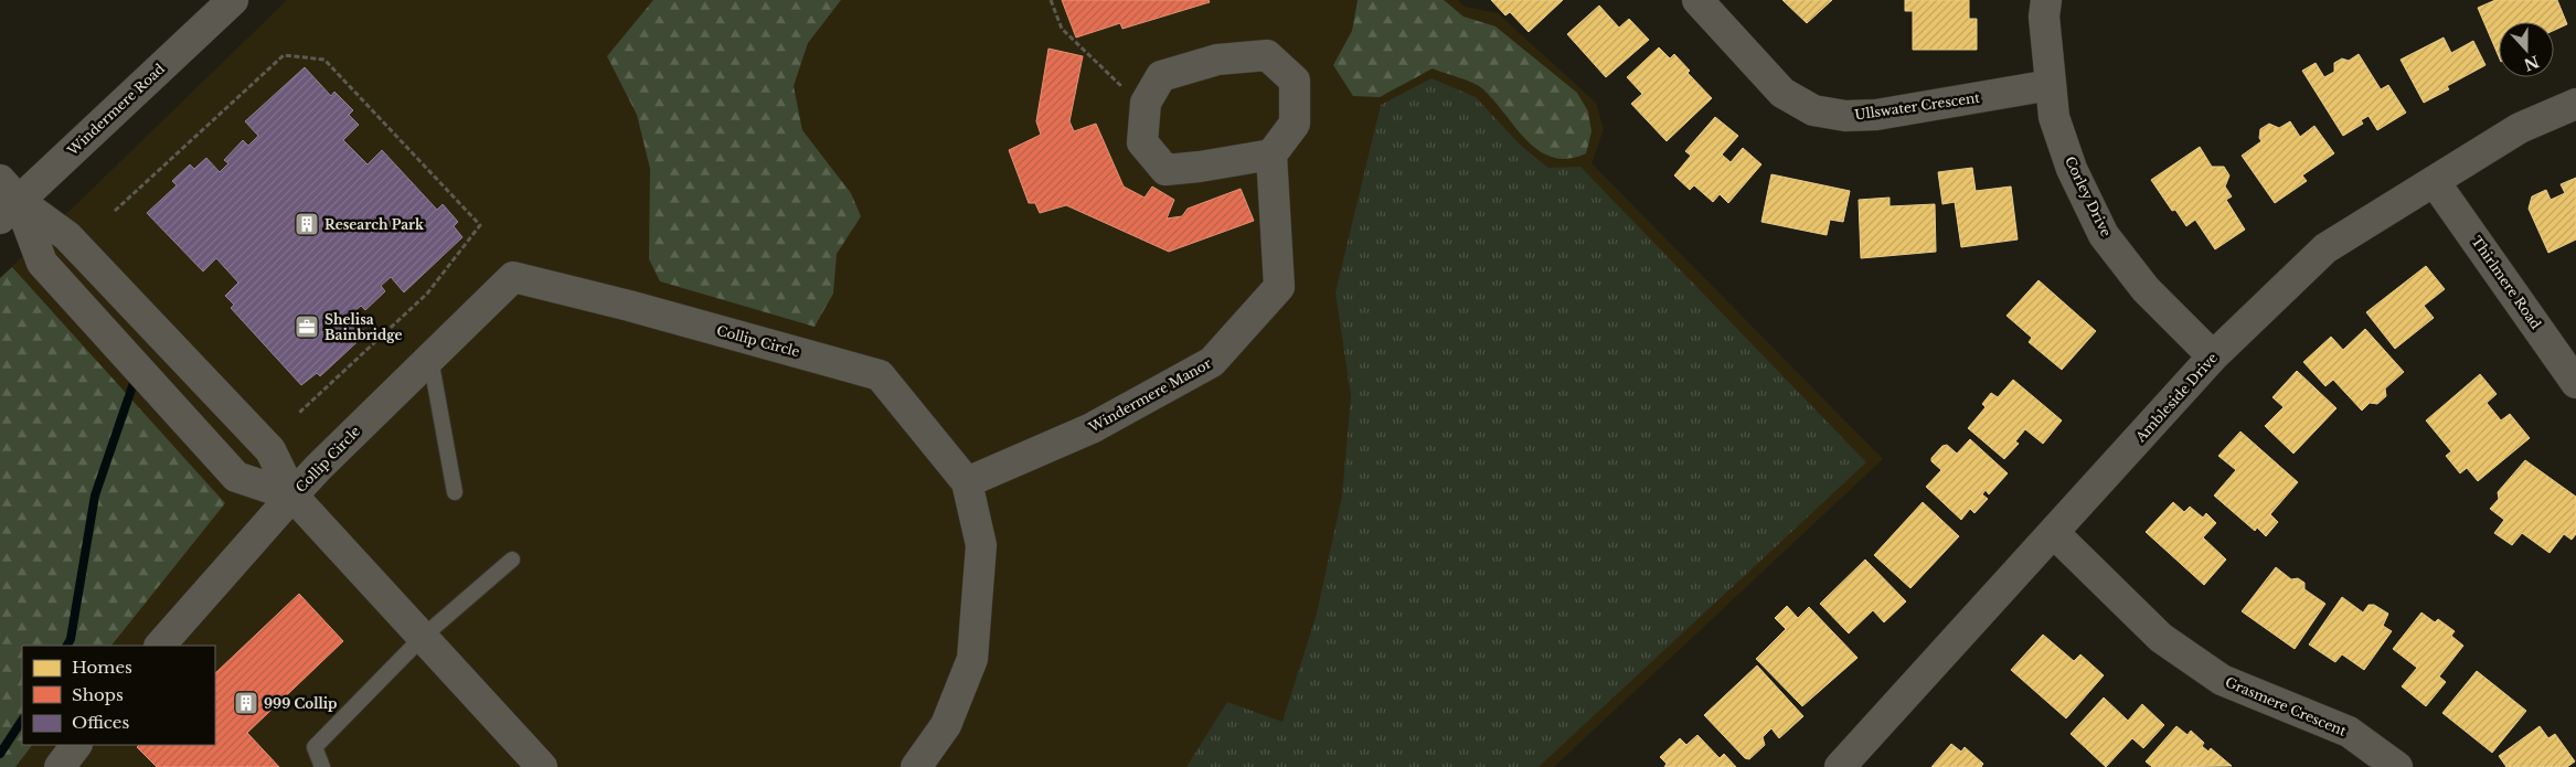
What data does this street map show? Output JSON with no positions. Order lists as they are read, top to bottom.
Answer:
{
  "streets": {
    "street": [
      "Ullswater Crescent",
      "Windermere Road",
      "Corley Drive",
      "Thirlmere Road",
      "Collip Circle",
      "Windermere Manor",
      "Ambleside Drive",
      "Grasmere Crescent"
    ]
  },
  "crossings": [
    ["Ullswater Crescent", "Corley Drive"],
    ["Windermere Road", "Collip Circle"],
    ["Corley Drive", "Ambleside Drive"],
    ["Thirlmere Road", "Ambleside Drive"],
    ["Collip Circle", "Windermere Manor"],
    ["Ambleside Drive", "Grasmere Crescent"]
  ],
  "places": {
    "building": ["Research Park", "999 Collip"],
    "office": ["Shelisa Bainbridge"]
  },
  "legend": ["Homes", "Shops", "Offices"],
  "north": "bottom"
}
